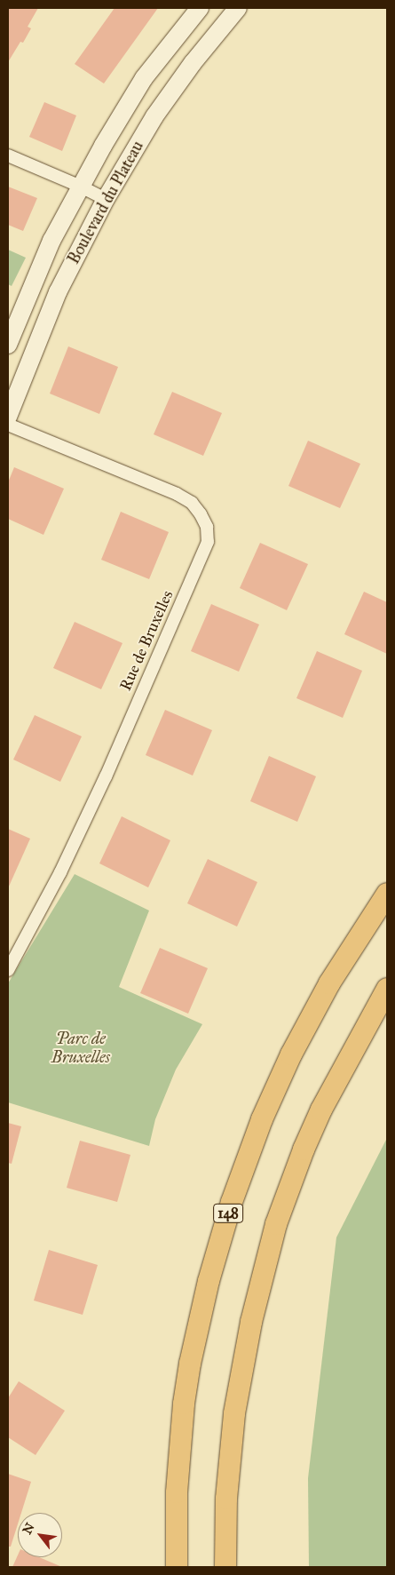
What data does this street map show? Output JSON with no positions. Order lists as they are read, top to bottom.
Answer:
{
  "streets": {
    "highway": ["148"],
    "main road": ["Boulevard du Plateau"],
    "street": ["Rue de Bruxelles"]
  },
  "parks": ["Parc de Bruxelles"],
  "north": "top left"
}
